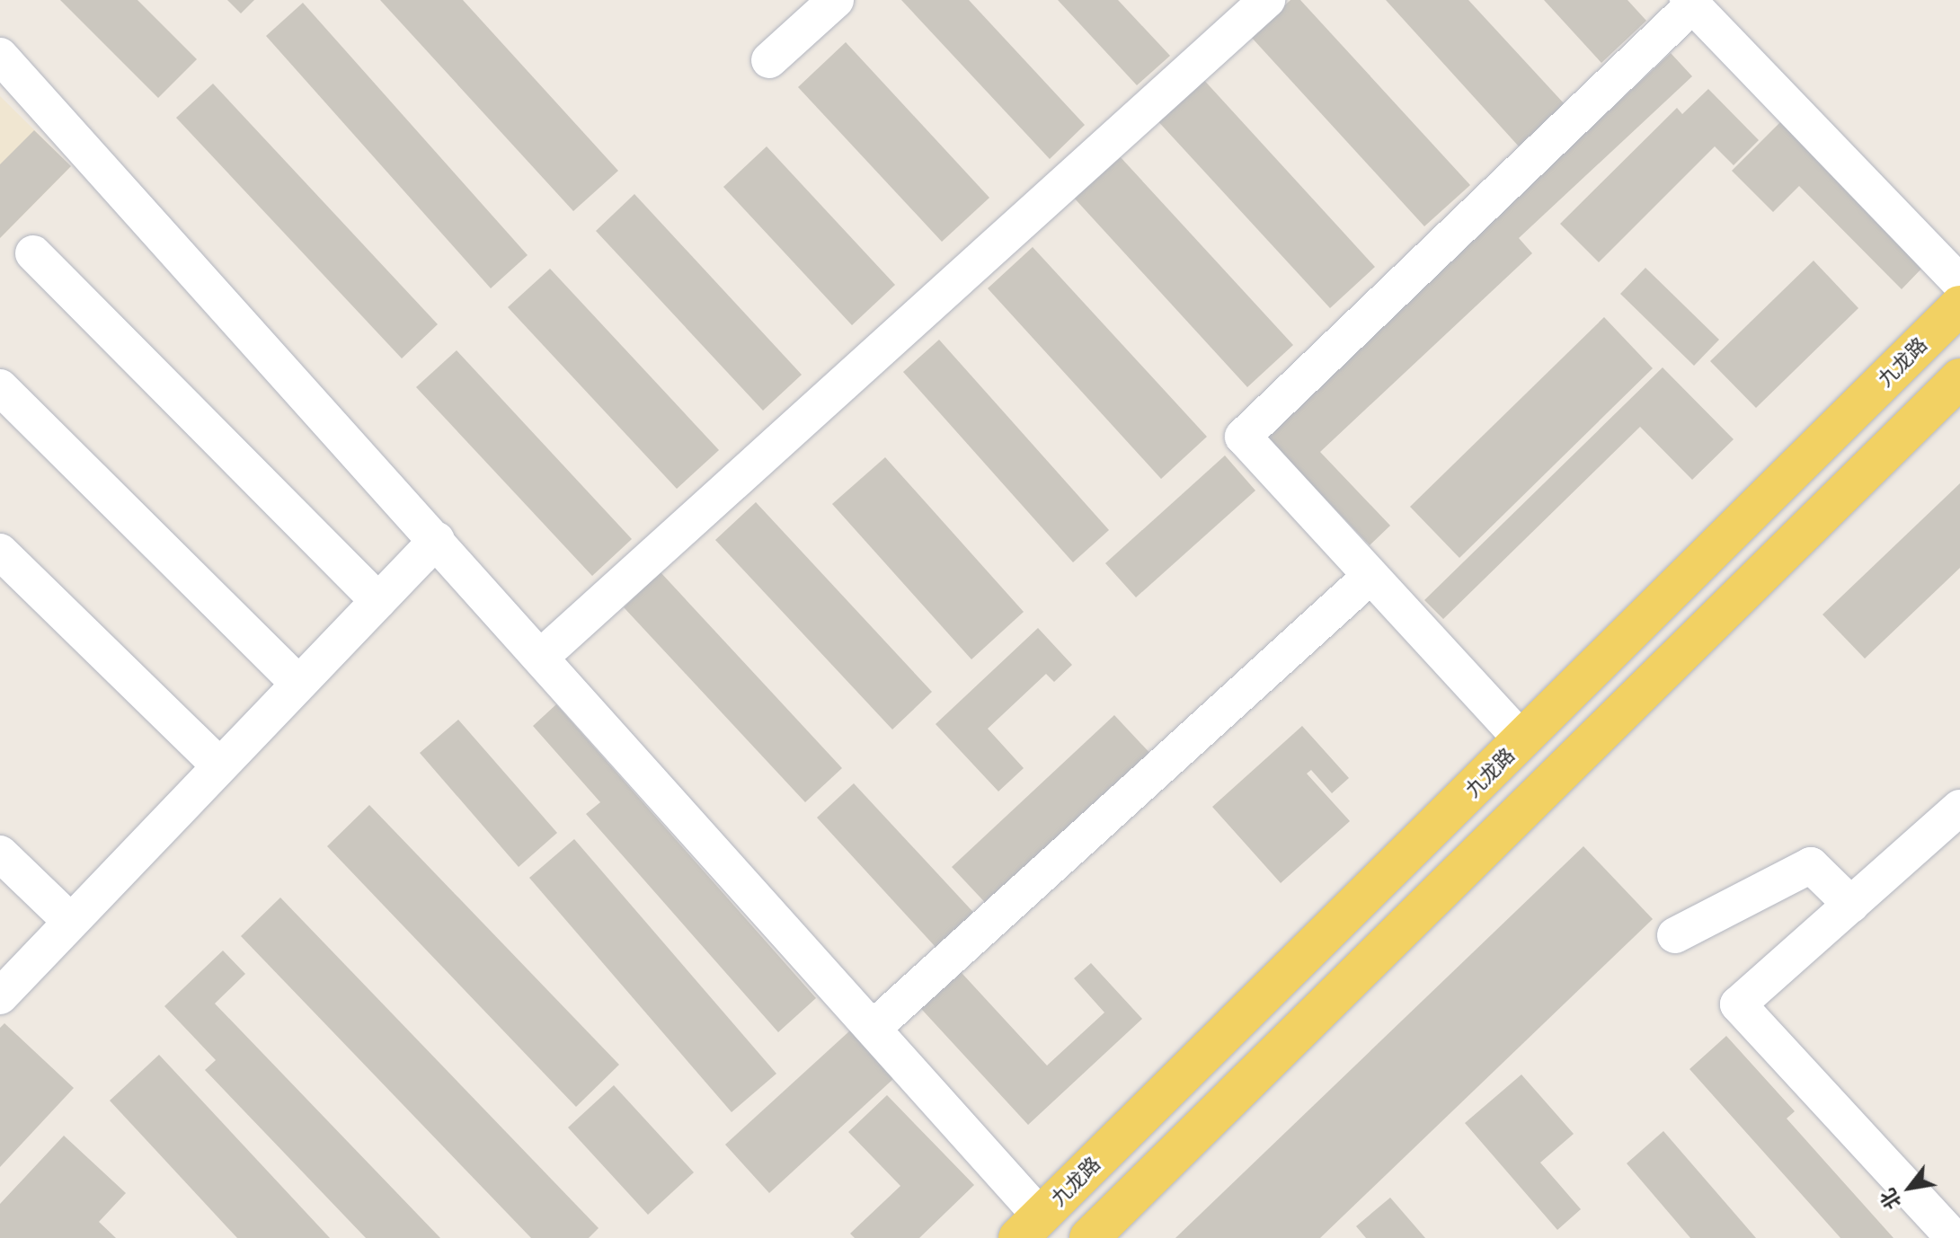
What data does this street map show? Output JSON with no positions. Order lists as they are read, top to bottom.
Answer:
{
  "streets": {
    "main road": ["九龙路"]
  },
  "north": "bottom left"
}
